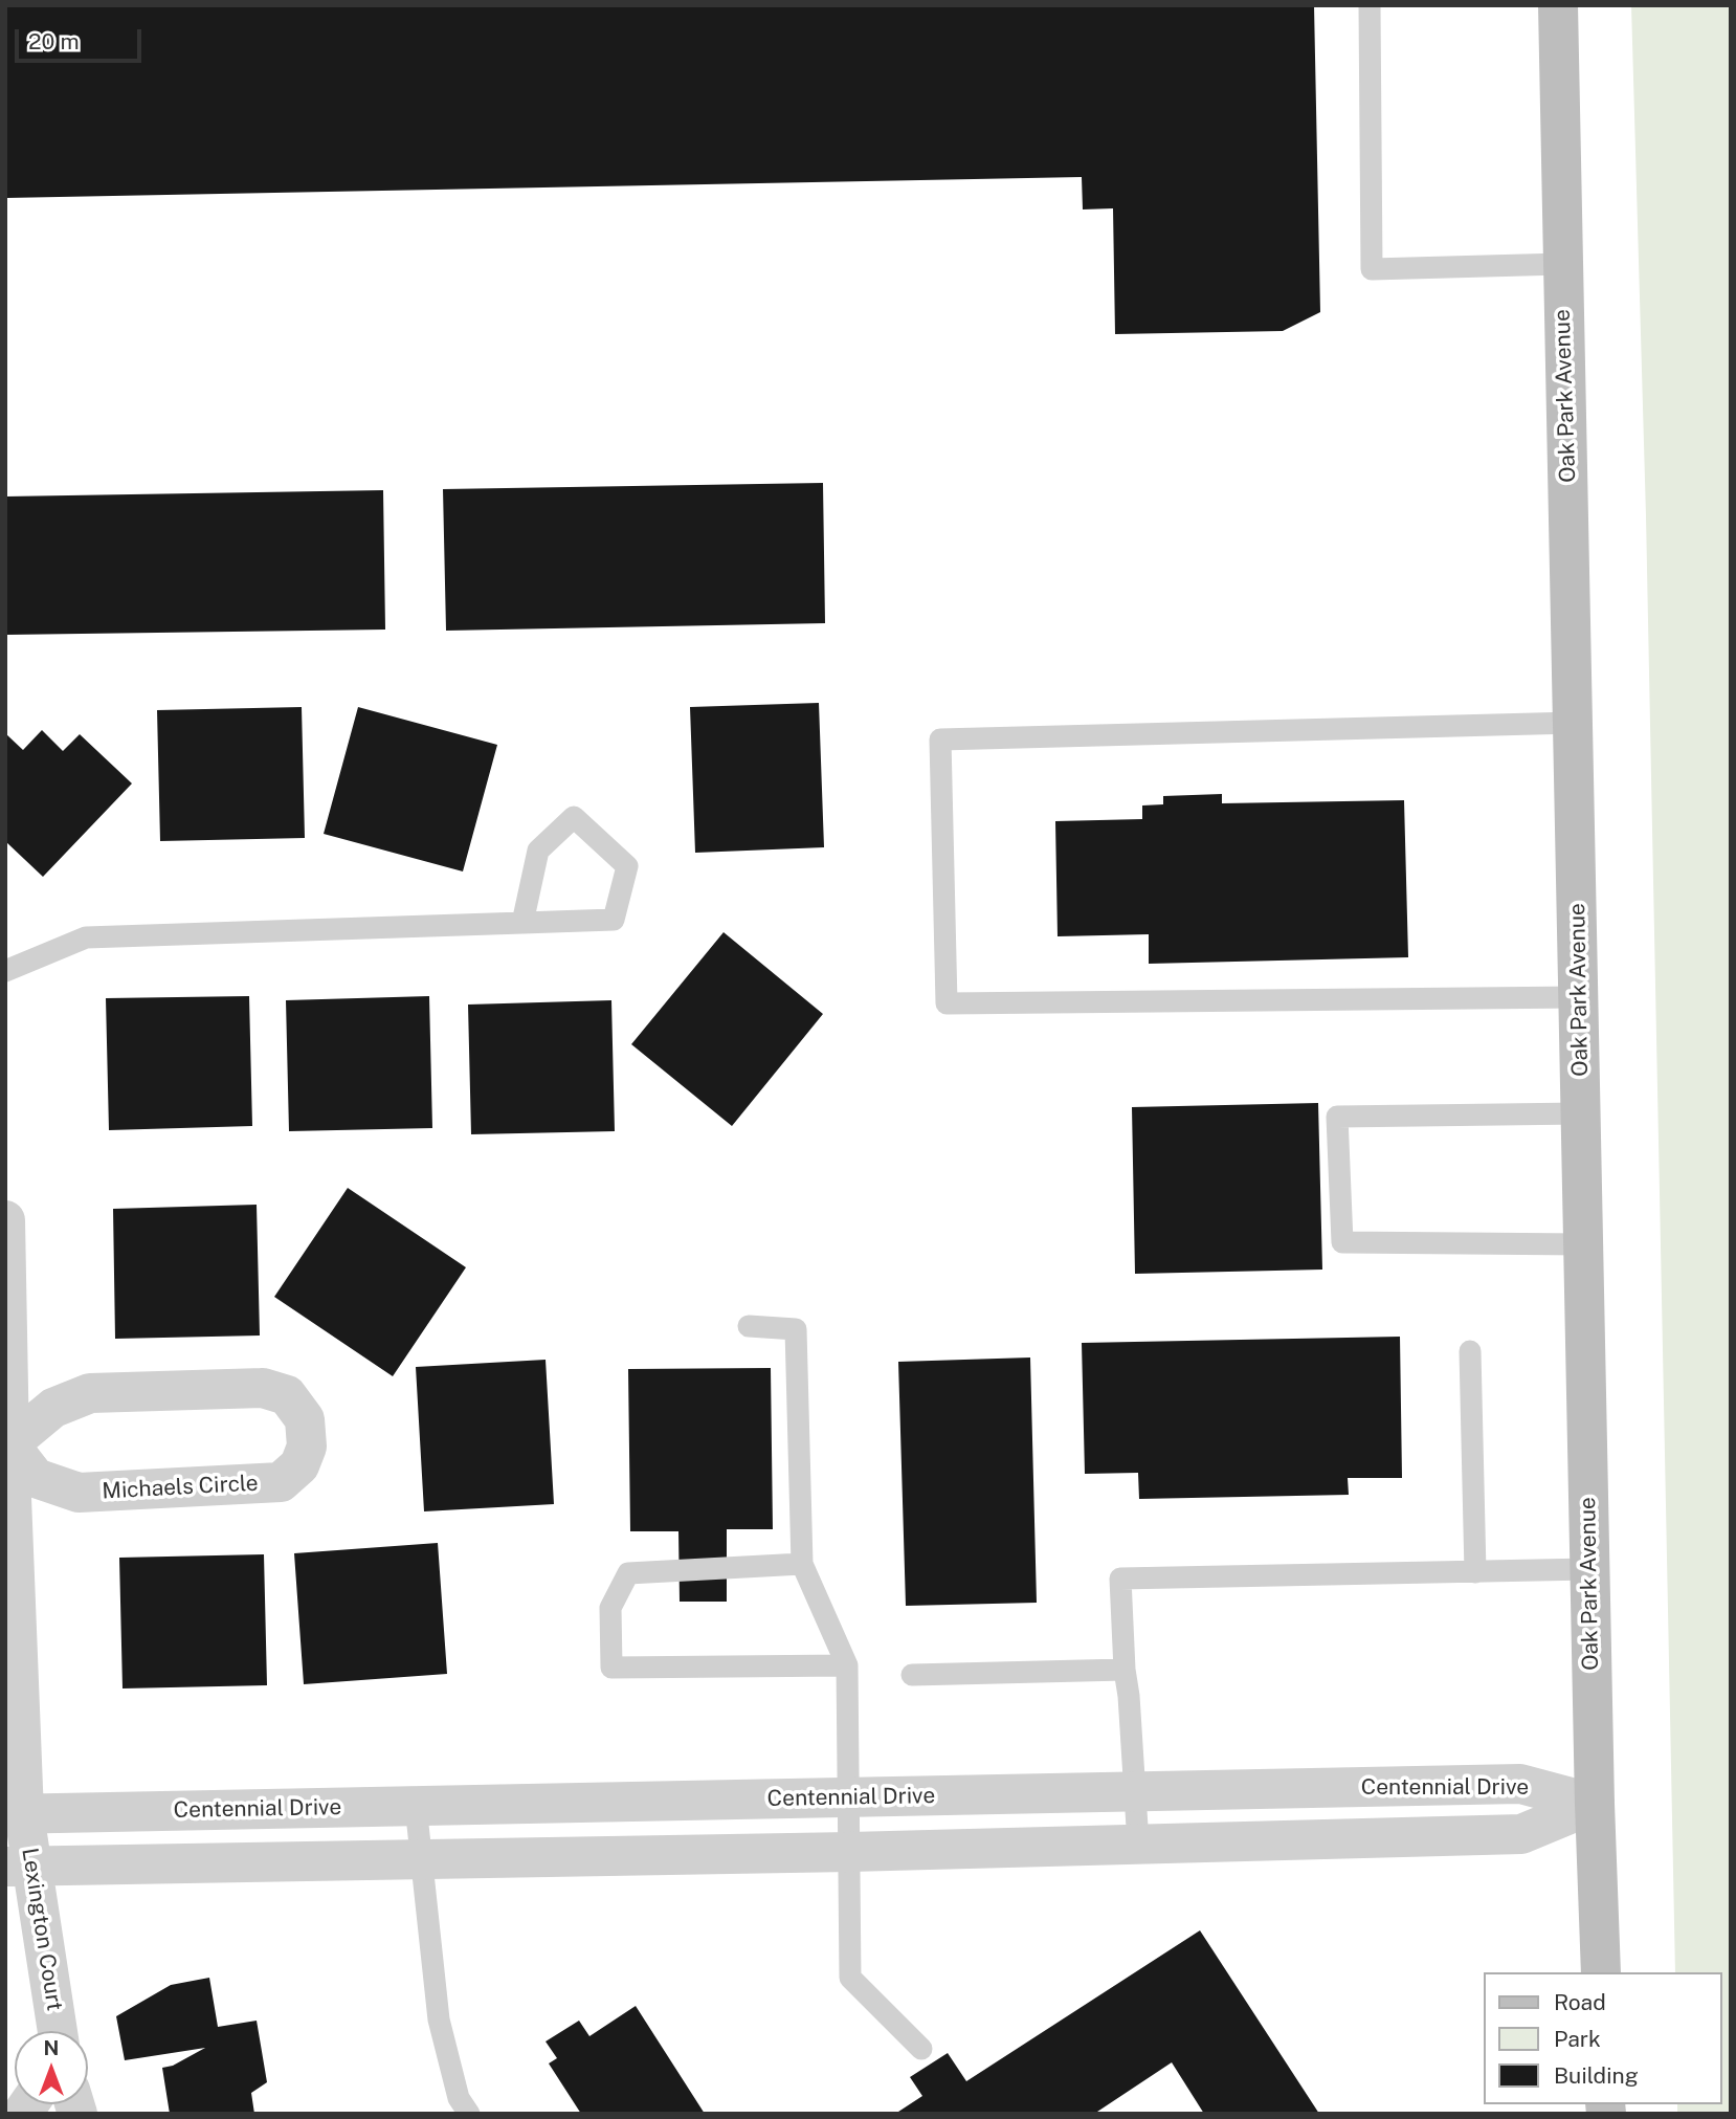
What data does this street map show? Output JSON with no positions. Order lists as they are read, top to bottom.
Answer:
{
  "streets": {
    "street": [
      "Oak Park Avenue",
      "Michaels Circle",
      "Centennial Drive",
      "Lexington Court"
    ]
  },
  "crossings": [
    ["Oak Park Avenue", "Centennial Drive"],
    ["Michaels Circle", "Lexington Court"],
    ["Centennial Drive", "Lexington Court"]
  ],
  "legend": ["Road", "Park", "Building"],
  "scale_bar": "20 m",
  "north": "top"
}
